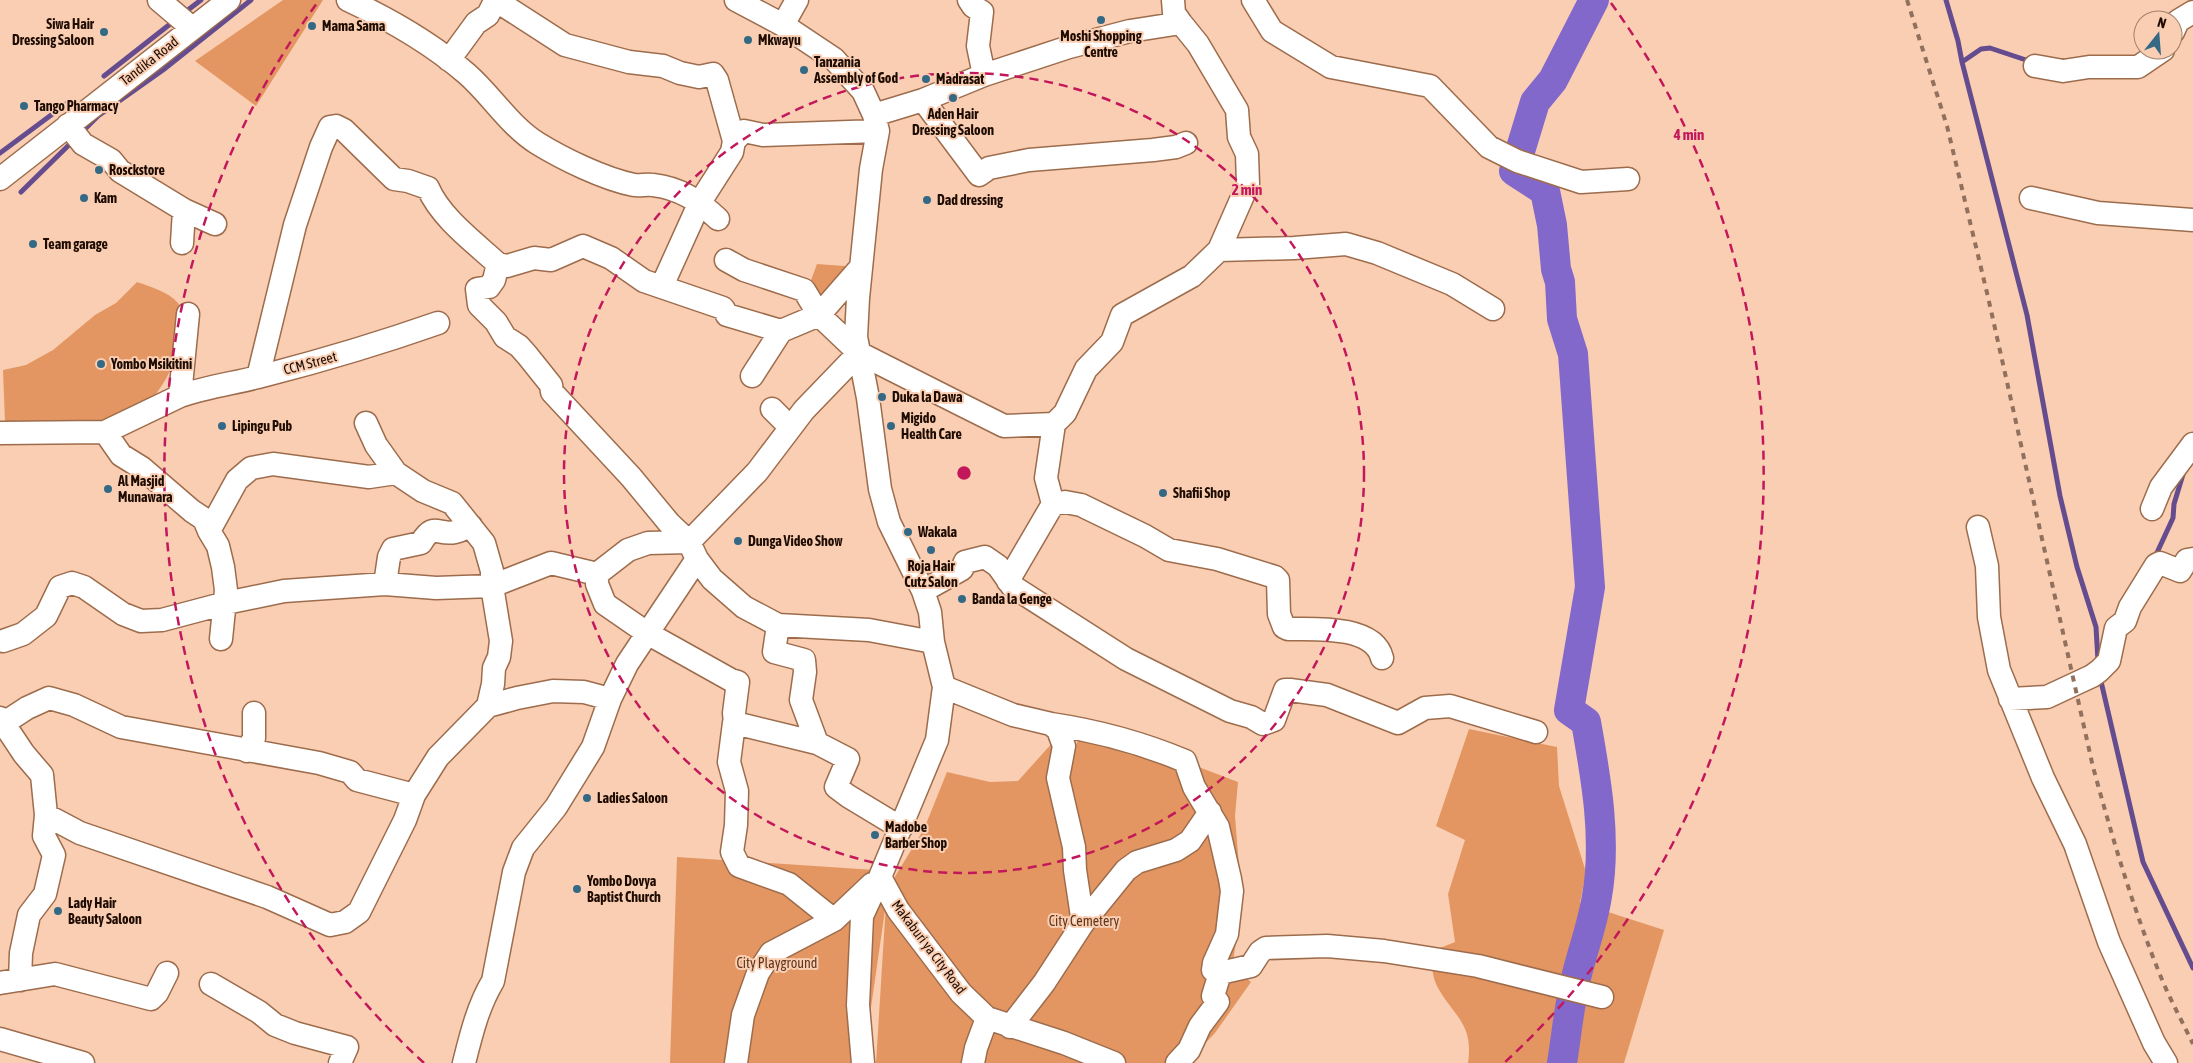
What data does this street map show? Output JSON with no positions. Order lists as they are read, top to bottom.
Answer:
{
  "streets": {
    "street": ["Tandika Road", "CCM Street", "Makaburi ya City Road"]
  },
  "parks": ["City Cemetery", "City Playground"],
  "places": [
    "Moshi Shopping Centre",
    "Mama Sama",
    "Siwa Hair Dressing Saloon",
    "Mkwayu",
    "Tanzania Assembly of God",
    "Madrasat",
    "Aden Hair Dressing Saloon",
    "Tango Pharmacy",
    "Rosckstore",
    "Kam",
    "Dad dressing",
    "Team garage",
    "Yombo Msikitini",
    "Duka la Dawa",
    "Lipingu Pub",
    "Migido Health Care",
    "Al Masjid Munawara",
    "Shafii Shop",
    "Wakala",
    "Dunga Video Show",
    "Roja Hair Cutz Salon",
    "Banda la Genge",
    "Ladies Saloon",
    "Madobe Barber Shop",
    "Yombo Dovya Baptist Church",
    "Lady Hair Beauty Saloon"
  ],
  "north": "top",
  "rings": ["4 min", "2 min"]
}
